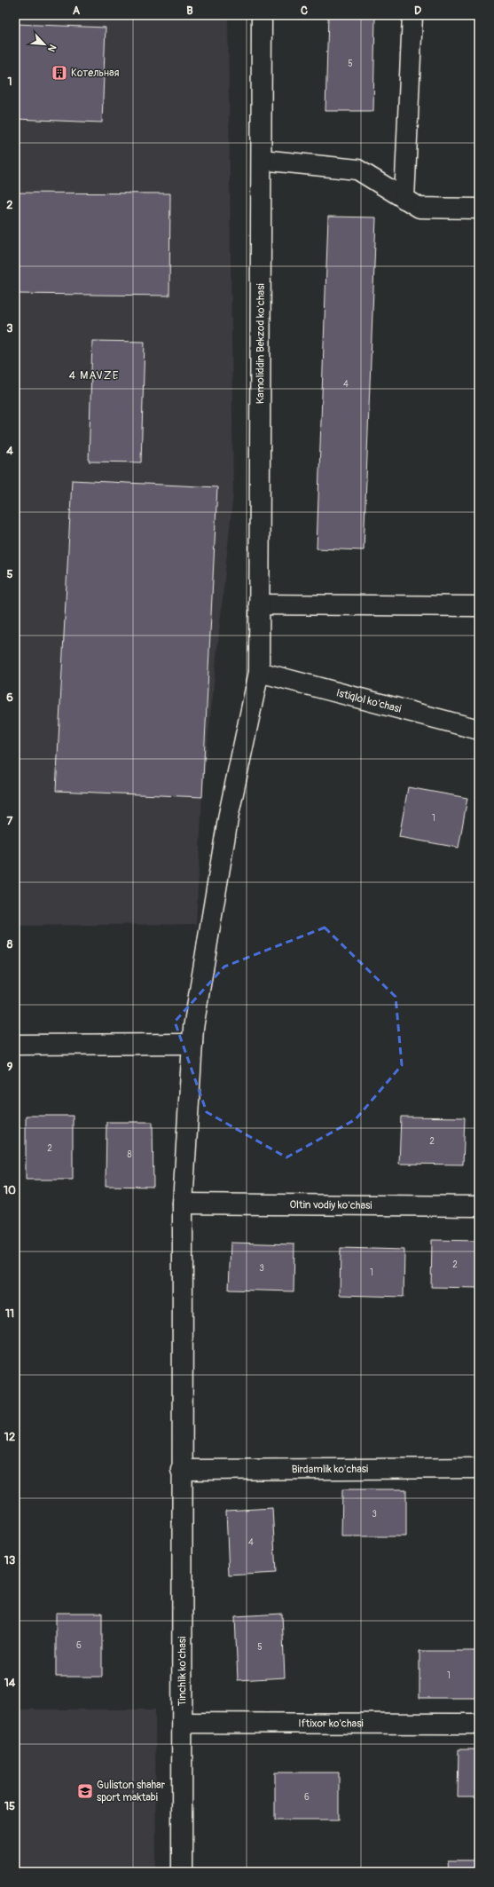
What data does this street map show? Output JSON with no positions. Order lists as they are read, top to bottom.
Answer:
{
  "streets": {
    "street": [
      "Kamoliddin Bekzod ko'chasi",
      "Istiqlol ko'chasi",
      "Oltin vodiy ko'chasi",
      "Birdamlik ko'chasi",
      "Tinchlik ko'chasi",
      "Iftixor ko'chasi"
    ]
  },
  "crossings": [
    ["Kamoliddin Bekzod ko'chasi", "Istiqlol ko'chasi"],
    ["Kamoliddin Bekzod ko'chasi", "Tinchlik ko'chasi"],
    ["Oltin vodiy ko'chasi", "Tinchlik ko'chasi"],
    ["Birdamlik ko'chasi", "Tinchlik ko'chasi"],
    ["Tinchlik ko'chasi", "Iftixor ko'chasi"]
  ],
  "districts": ["4 MAVZE"],
  "places": {
    "building": ["Котельная"],
    "school or university": ["Guliston shahar sport maktabi"]
  },
  "house_numbers": [
    "5",
    "4",
    "1",
    "2",
    "2",
    "8",
    "2",
    "3",
    "1",
    "3",
    "4",
    "6",
    "5",
    "1",
    "6"
  ],
  "north": "bottom right",
  "grid": {
    "columns": [
      "A",
      "B",
      "C",
      "D"
    ],
    "rows": [
      "1",
      "2",
      "3",
      "4",
      "5",
      "6",
      "7",
      "8",
      "9",
      "10",
      "11",
      "12",
      "13",
      "14",
      "15"
    ]
  }
}
